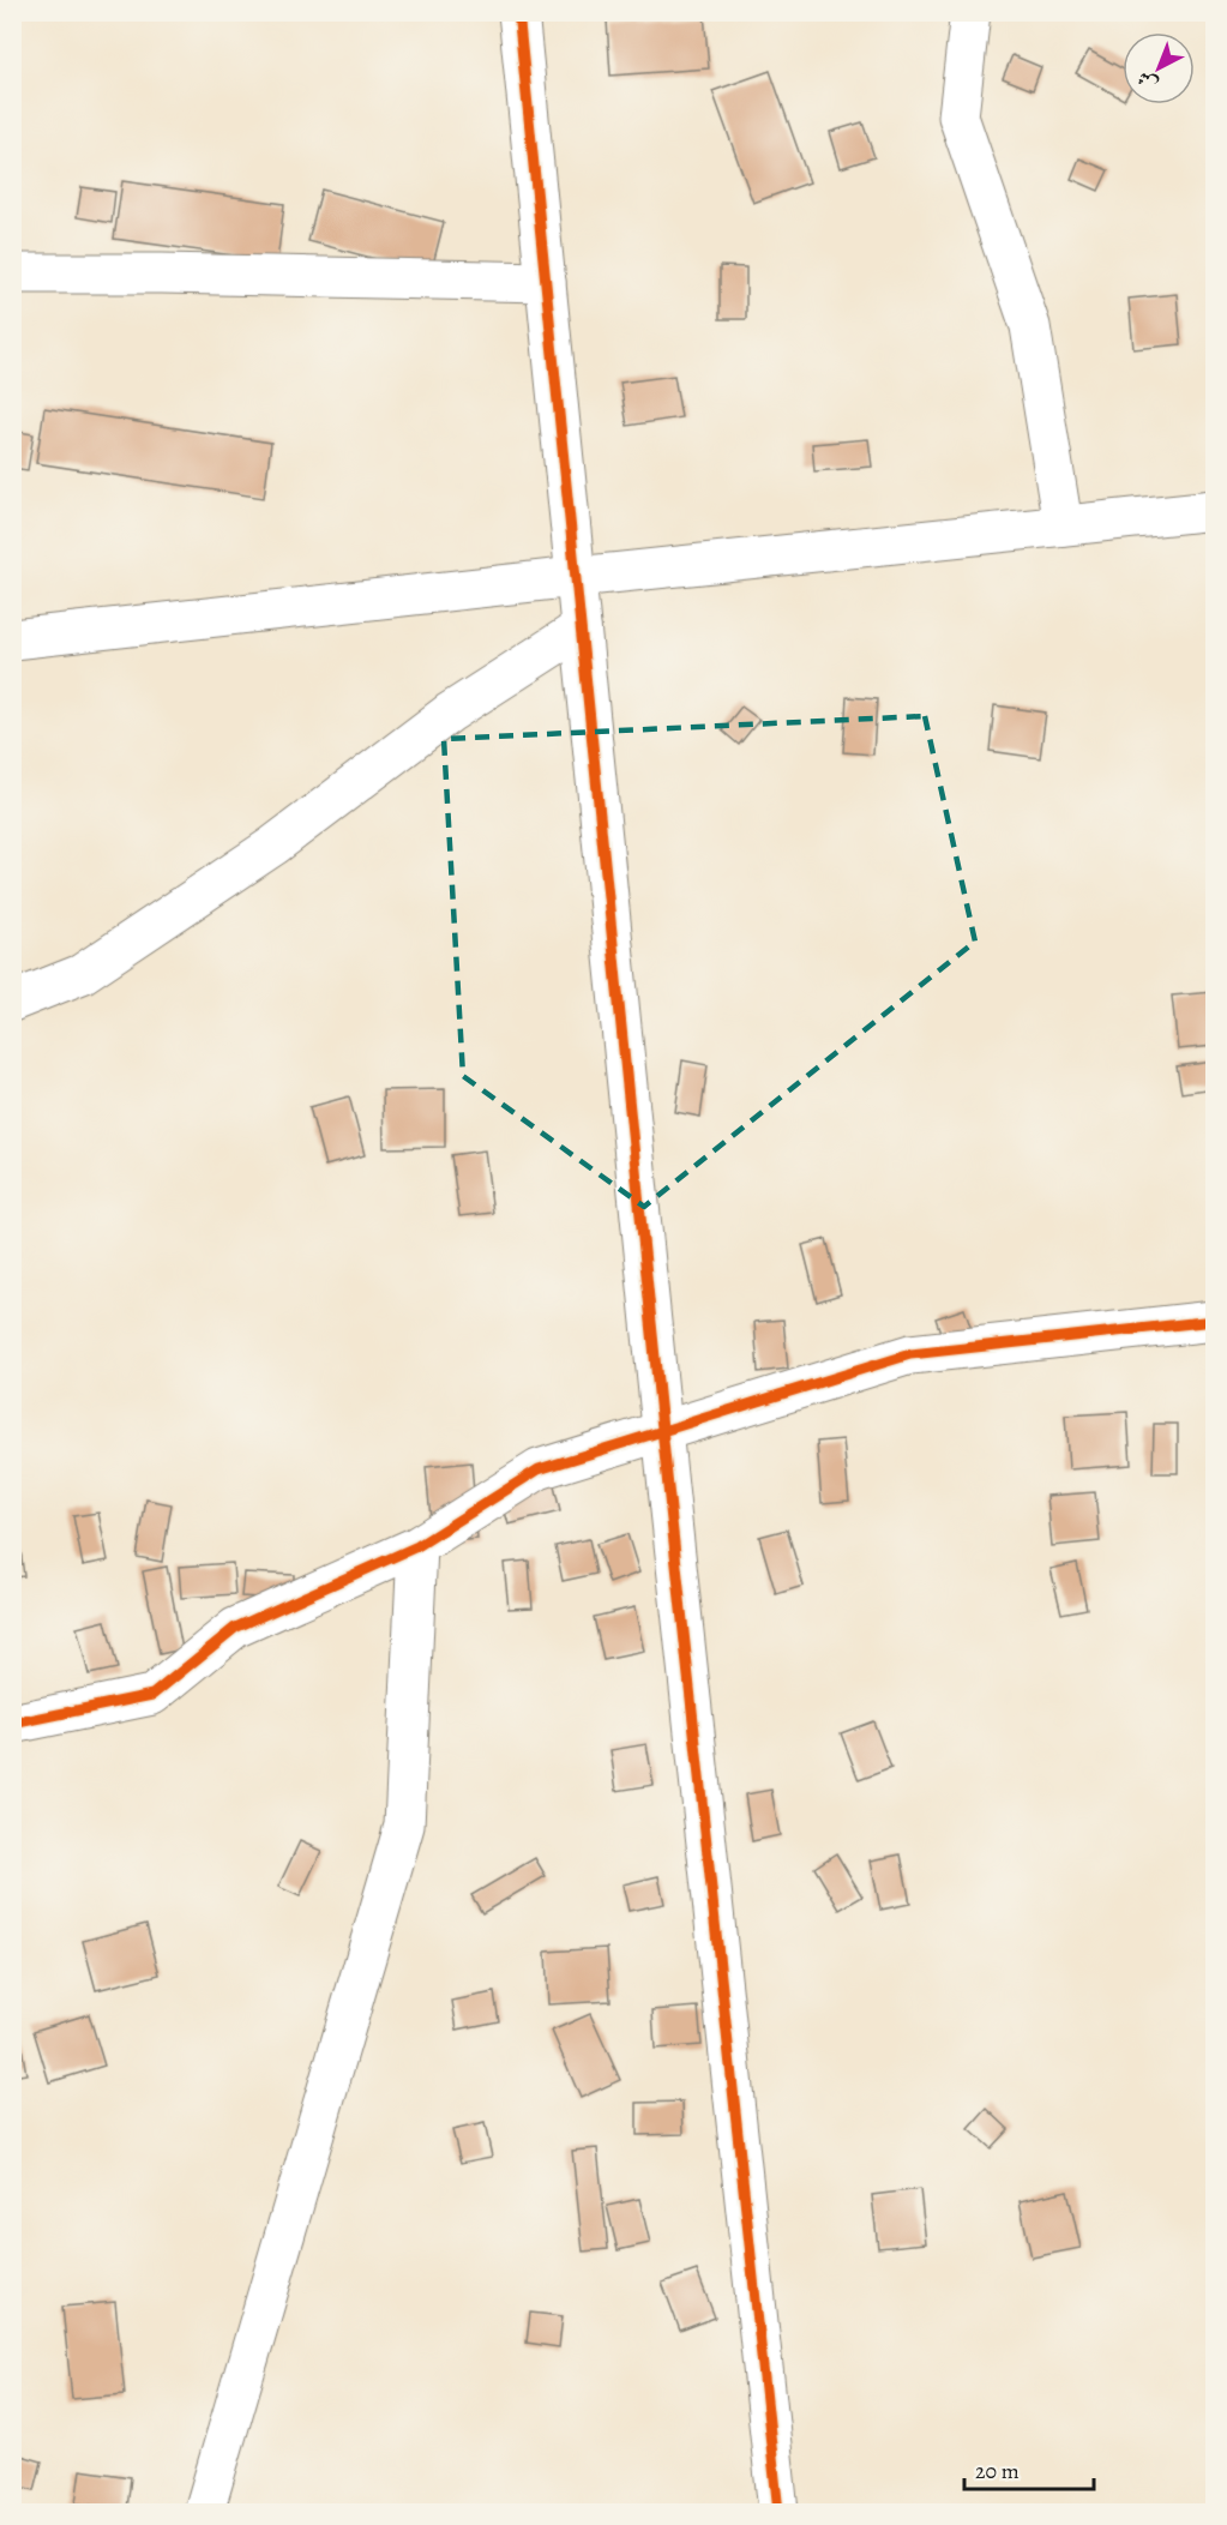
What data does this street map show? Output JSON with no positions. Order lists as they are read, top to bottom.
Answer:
{
  "scale_bar": "20 m",
  "north": "bottom left"
}
